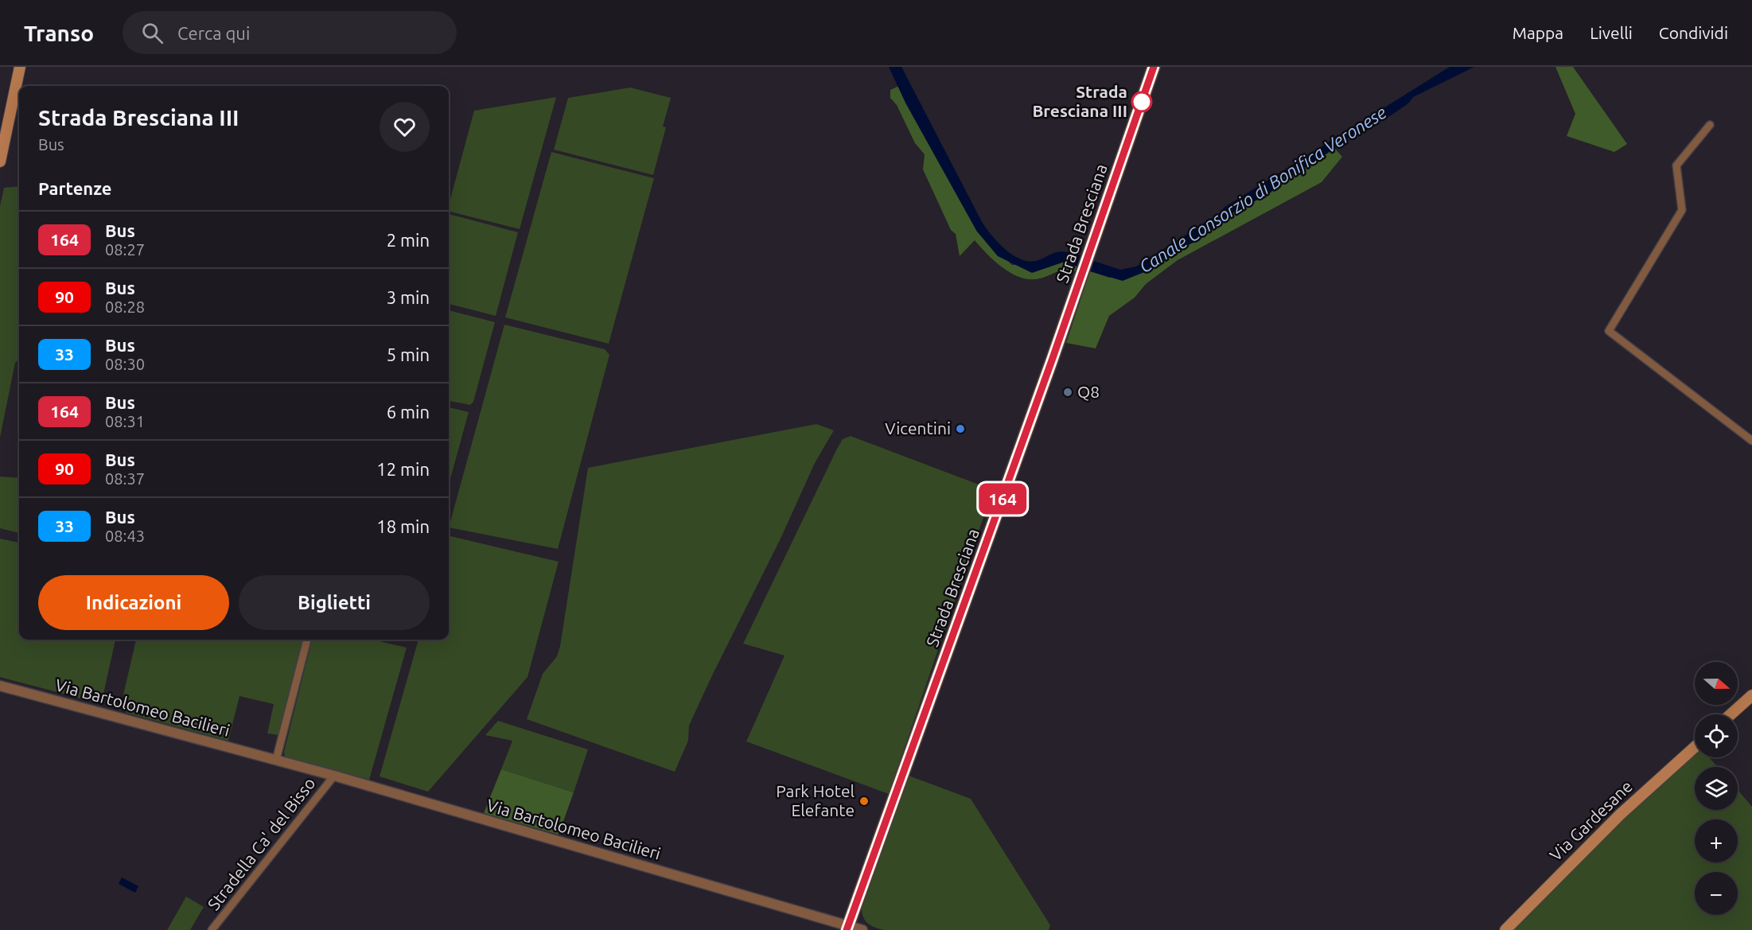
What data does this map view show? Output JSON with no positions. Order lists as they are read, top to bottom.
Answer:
{
  "streets": {
    "main road": ["Strada Bresciana", "Via Gardesane"],
    "street": ["Via Bartolomeo Bacilieri", "Stradella Ca' del Bisso"]
  },
  "crossings": [
    ["Strada Bresciana", "Via Bartolomeo Bacilieri"],
    ["Via Bartolomeo Bacilieri", "Stradella Ca' del Bisso"]
  ],
  "water": ["Canale Consorzio di Bonifica Veronese"],
  "places": [
    "Strada Bresciana III",
    "Q8",
    "Vicentini",
    "Park Hotel Elefante"
  ],
  "lines": ["bus line 164"],
  "north": "right",
  "page": {
    "header": "Transo",
    "search": "Cerca qui",
    "nav": ["Mappa", "Livelli", "Condividi"],
    "on_map": "164",
    "heading": [
      ["Strada Bresciana III", "Bus"],
      "Partenze"
    ],
    "list": [
      {
        "mark": "164",
        "name": "Bus",
        "note": "08:27",
        "value": "2 min"
      },
      {
        "mark": "90",
        "name": "Bus",
        "note": "08:28",
        "value": "3 min"
      },
      {
        "mark": "33",
        "name": "Bus",
        "note": "08:30",
        "value": "5 min"
      },
      {
        "mark": "164",
        "name": "Bus",
        "note": "08:31",
        "value": "6 min"
      },
      {
        "mark": "90",
        "name": "Bus",
        "note": "08:37",
        "value": "12 min"
      },
      {
        "mark": "33",
        "name": "Bus",
        "note": "08:43",
        "value": "18 min"
      }
    ],
    "buttons": ["Indicazioni", "Biglietti"],
    "map_buttons": ["+", "−"]
  }
}
